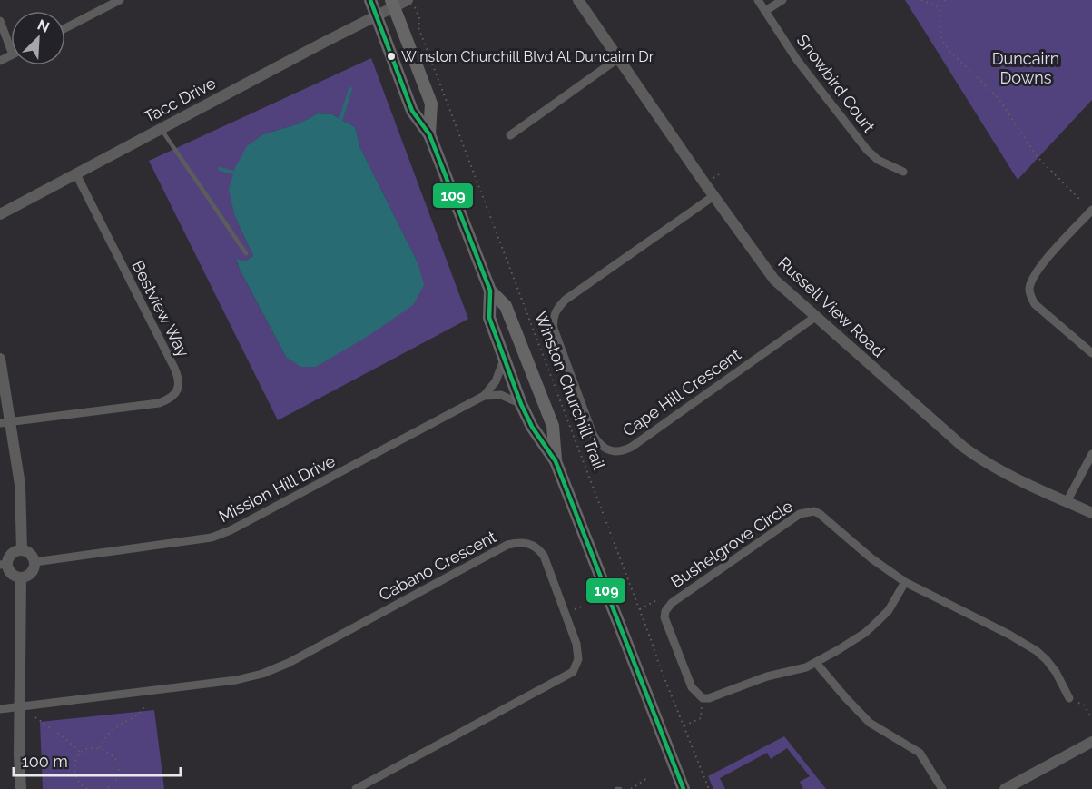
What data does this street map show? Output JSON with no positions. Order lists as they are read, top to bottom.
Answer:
{
  "streets": {
    "street": [
      "Snowbird Court",
      "Tacc Drive",
      "Russell View Road",
      "Bestview Way",
      "Cape Hill Crescent",
      "Mission Hill Drive",
      "Bushelgrove Circle",
      "Cabano Crescent"
    ],
    "path": ["Winston Churchill Trail"]
  },
  "crossings": [
    ["Tacc Drive", "Bestview Way"],
    ["Russell View Road", "Cape Hill Crescent"]
  ],
  "parks": ["Duncairn Downs"],
  "places": ["Winston Churchill Blvd At Duncairn Dr"],
  "lines": ["transit line 109"],
  "scale_bar": "100 m",
  "north": "top right"
}
